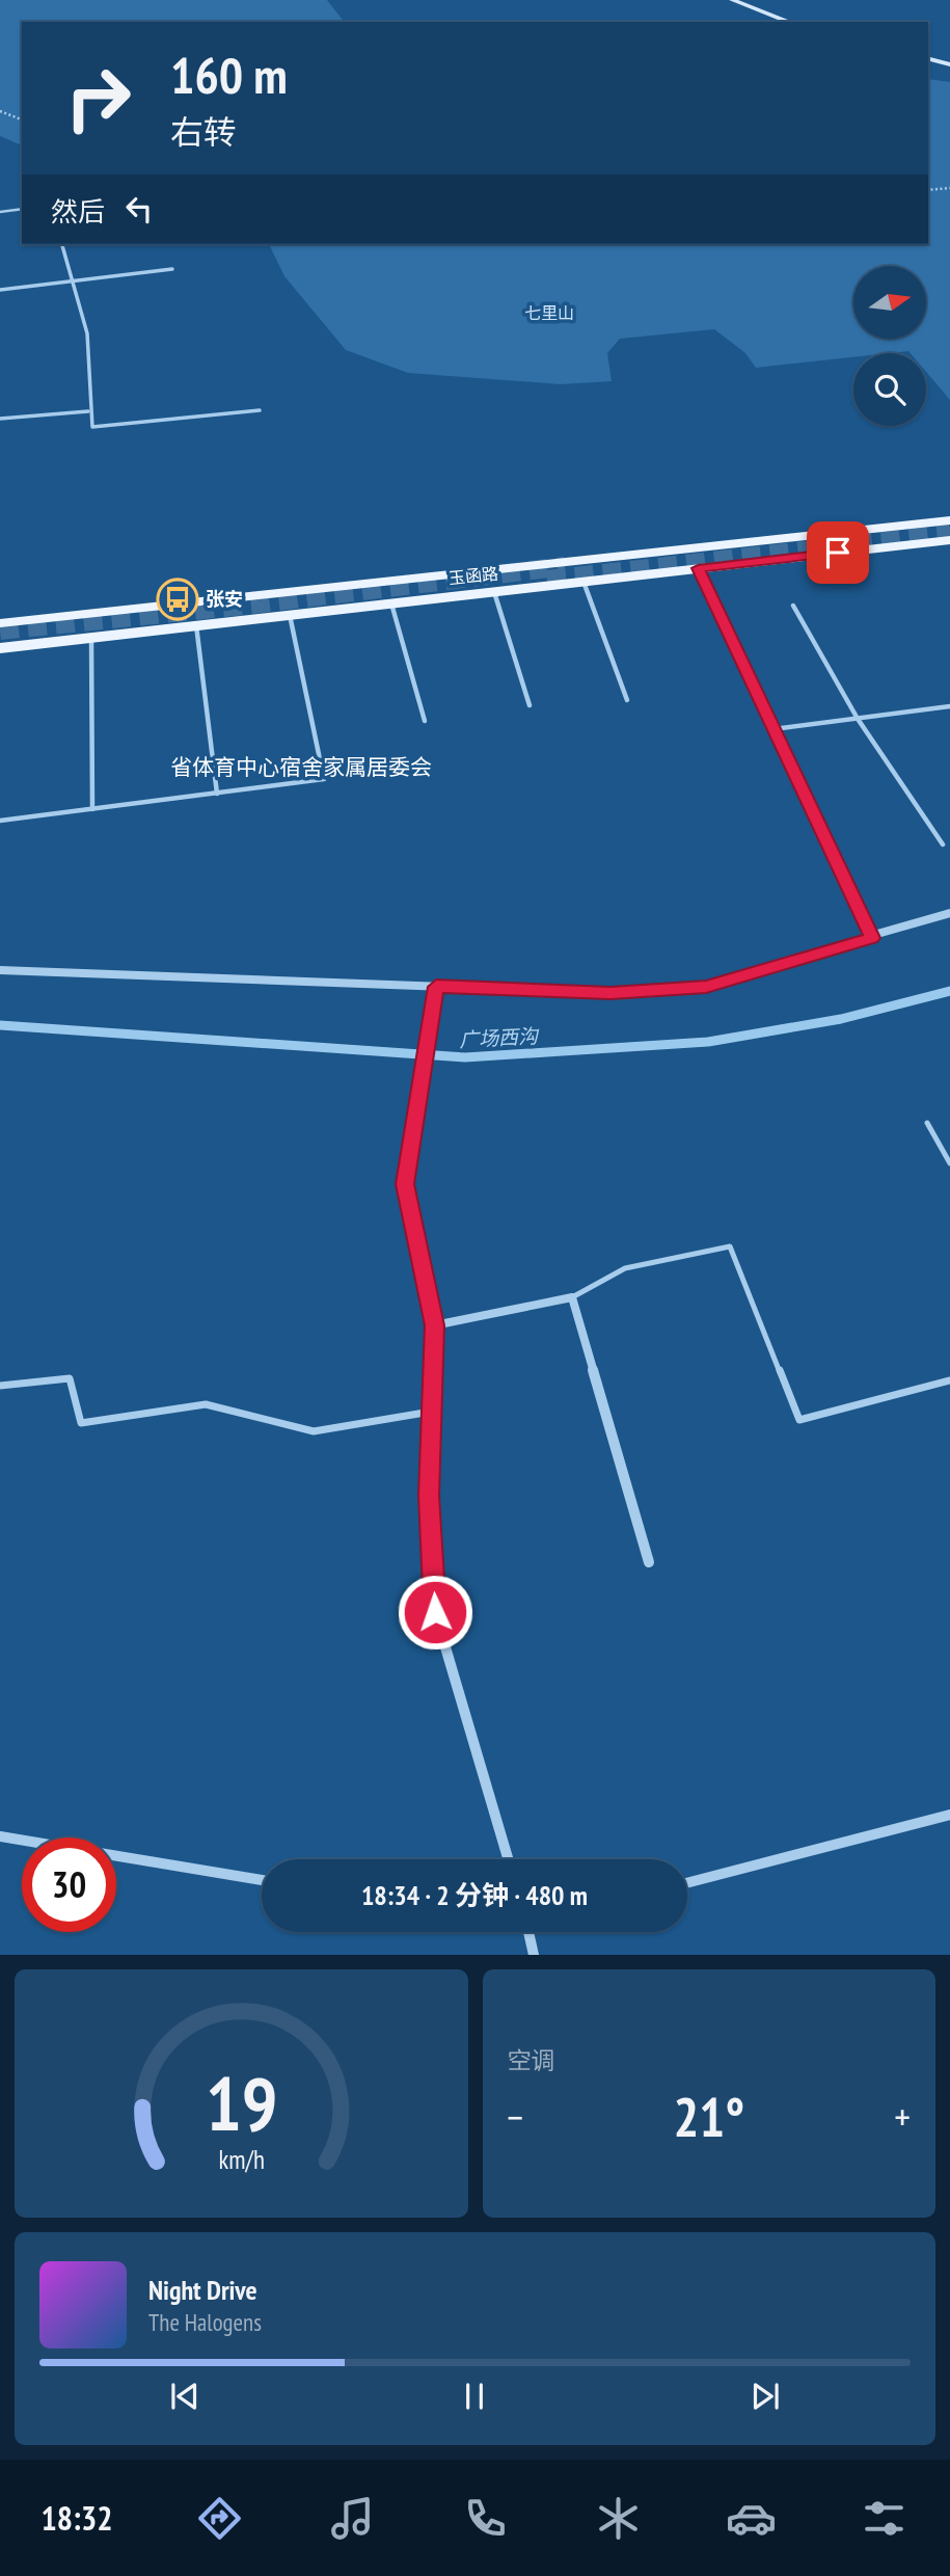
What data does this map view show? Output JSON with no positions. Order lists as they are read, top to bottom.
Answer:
{
  "streets": {
    "main road": ["玉函路"]
  },
  "districts": ["省体育中心宿舍家属居委会"],
  "water": ["广场西沟"],
  "parks": ["七里山"],
  "places": {
    "bus stop": ["张安"]
  },
  "north": "right",
  "page": {
    "turn": ["160 m", "右转"],
    "then": "然后",
    "limit": "30",
    "trip": "18:34 · 2 分钟 · 480 m",
    "tile": "空调",
    "heat": ["−", "21°", "+"],
    "song": ["Night Drive", "The Halogens"],
    "tabs": "18:32",
    "gauge": ["19", "km/h"]
  }
}
